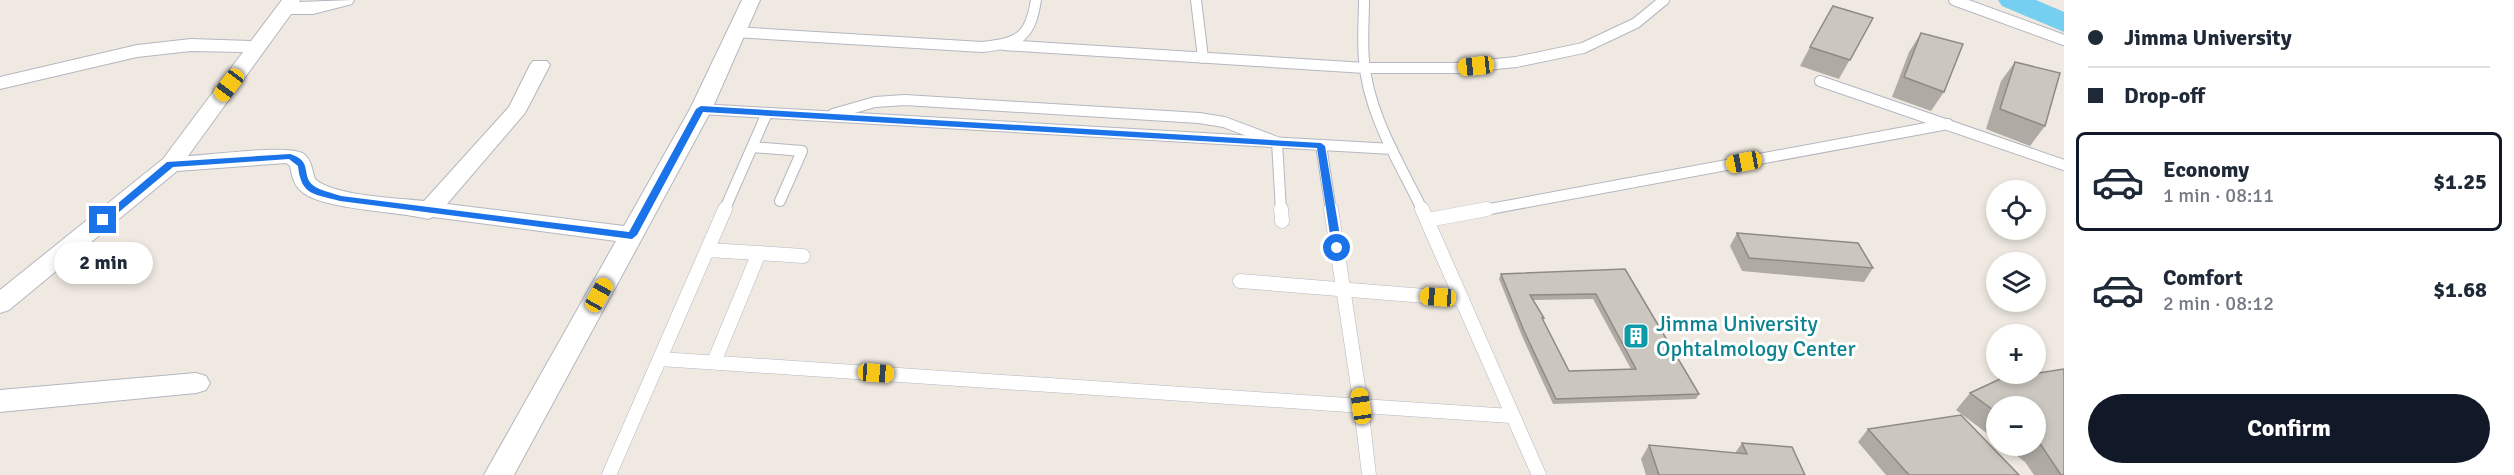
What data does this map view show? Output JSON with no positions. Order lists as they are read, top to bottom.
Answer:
{
  "places": {
    "building": ["Jimma University Ophtalmology Center"]
  },
  "page": {
    "banner": ["Jimma University", "Drop-off"],
    "list": [
      {
        "name": "Economy",
        "note": "1 min · 08:11",
        "value": "$1.25"
      },
      {
        "name": "Comfort",
        "note": "2 min · 08:12",
        "value": "$1.68"
      }
    ],
    "map_buttons": ["+", "−"],
    "bubble": "2 min",
    "buttons": "Confirm"
  }
}
